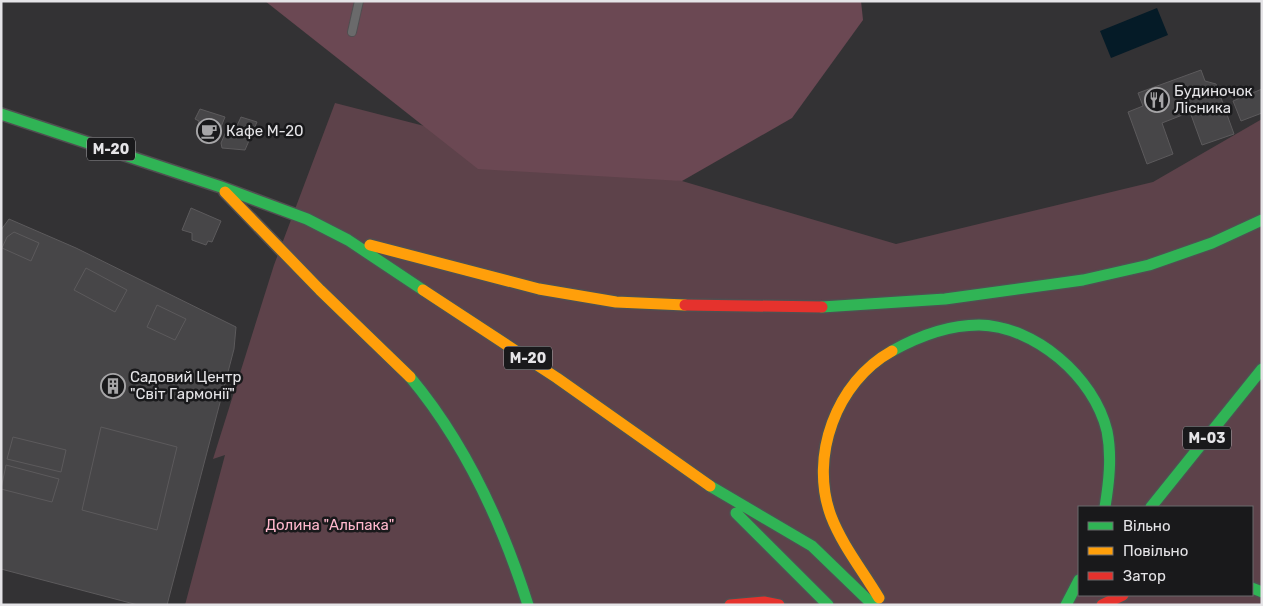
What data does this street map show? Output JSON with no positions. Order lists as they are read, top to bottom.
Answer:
{
  "streets": {
    "highway": ["М-20", "М-03"]
  },
  "parks": ["Долина \"Альпака\""],
  "places": {
    "restaurant": ["Будиночок Лісника"],
    "cafe": ["Кафе М-20"],
    "building": ["Садовий Центр \"Світ Гармонії\""]
  },
  "legend": ["Вільно", "Повільно", "Затор"]
}
